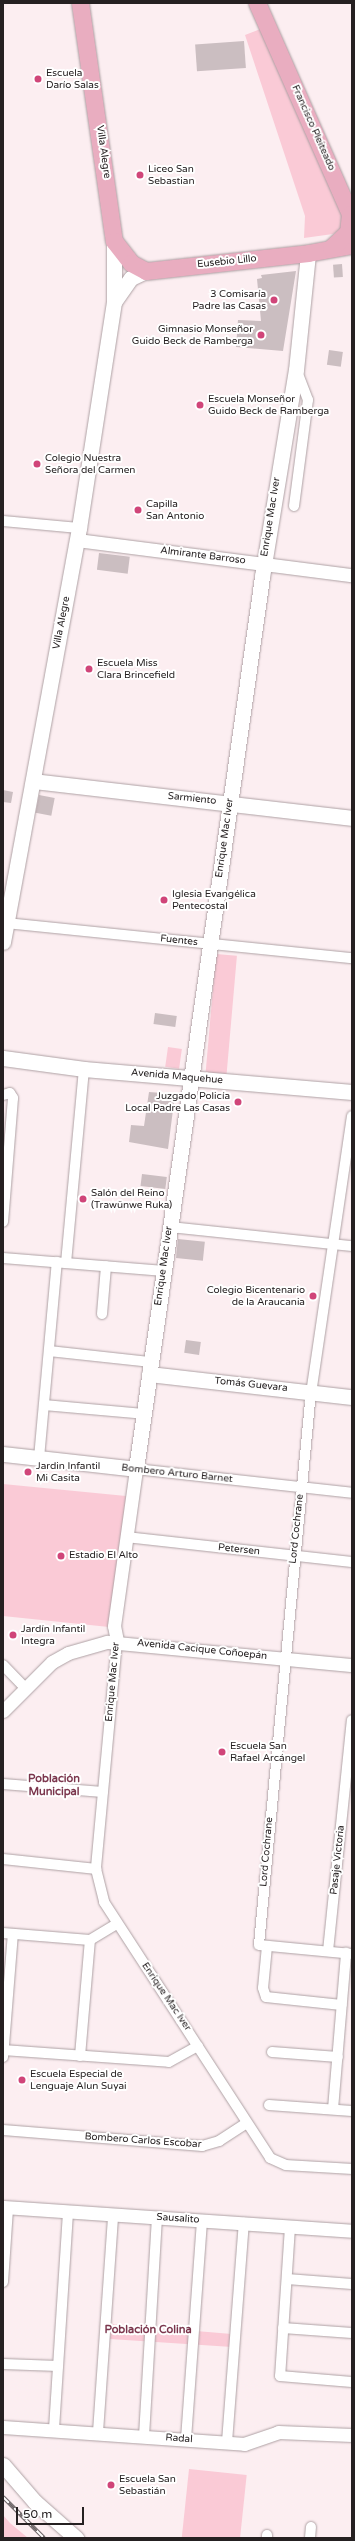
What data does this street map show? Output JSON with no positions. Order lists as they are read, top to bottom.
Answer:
{
  "streets": {
    "main road": [
      "Francisco Pleiteado",
      "Villa Alegre",
      "Eusebio Lillo",
      "Enrique Mac Iver",
      "Sarmiento",
      "Avenida Maquehue",
      "Tomás Guevara",
      "Bombero Arturo Barnet"
    ],
    "street": [
      "Almirante Barroso",
      "Fuentes",
      "Lord Cochrane",
      "Petersen",
      "Avenida Cacique Coñoepán",
      "Pasaje Victoria",
      "Bombero Carlos Escobar",
      "Sausalito",
      "Radal"
    ]
  },
  "crossings": [
    ["Francisco Pleiteado", "Eusebio Lillo"],
    ["Villa Alegre", "Eusebio Lillo"],
    ["Villa Alegre", "Almirante Barroso"],
    ["Villa Alegre", "Sarmiento"],
    ["Villa Alegre", "Fuentes"],
    ["Eusebio Lillo", "Enrique Mac Iver"],
    ["Enrique Mac Iver", "Almirante Barroso"],
    ["Enrique Mac Iver", "Sarmiento"],
    ["Enrique Mac Iver", "Fuentes"],
    ["Enrique Mac Iver", "Avenida Maquehue"],
    ["Enrique Mac Iver", "Tomás Guevara"],
    ["Enrique Mac Iver", "Bombero Arturo Barnet"],
    ["Enrique Mac Iver", "Petersen"],
    ["Enrique Mac Iver", "Avenida Cacique Coñoepán"],
    ["Enrique Mac Iver", "Bombero Carlos Escobar"],
    ["Tomás Guevara", "Lord Cochrane"],
    ["Bombero Arturo Barnet", "Lord Cochrane"],
    ["Lord Cochrane", "Petersen"],
    ["Lord Cochrane", "Avenida Cacique Coñoepán"]
  ],
  "districts": ["Población Municipal", "Población Colina"],
  "places": [
    "Escuela Darío Salas",
    "Liceo San Sebastian",
    "3 Comisaría Padre las Casas",
    "Gimnasio Monseñor Guido Beck de Ramberga",
    "Escuela Monseñor Guido Beck de Ramberga",
    "Colegio Nuestra Señora del Carmen",
    "Capilla San Antonio",
    "Escuela Miss Clara Brincefield",
    "Iglesia Evangélica Pentecostal",
    "Juzgado Policía Local Padre Las Casas",
    "Salón del Reino (Trawünwe Ruka)",
    "Colegio Bicentenario de la Araucania",
    "Jardin Infantil Mi Casita",
    "Estadio El Alto",
    "Jardín Infantil Integra",
    "Escuela San Rafael Arcángel",
    "Escuela Especial de Lenguaje Alun Suyai",
    "Escuela San Sebastián"
  ],
  "scale_bar": "50 m"
}
